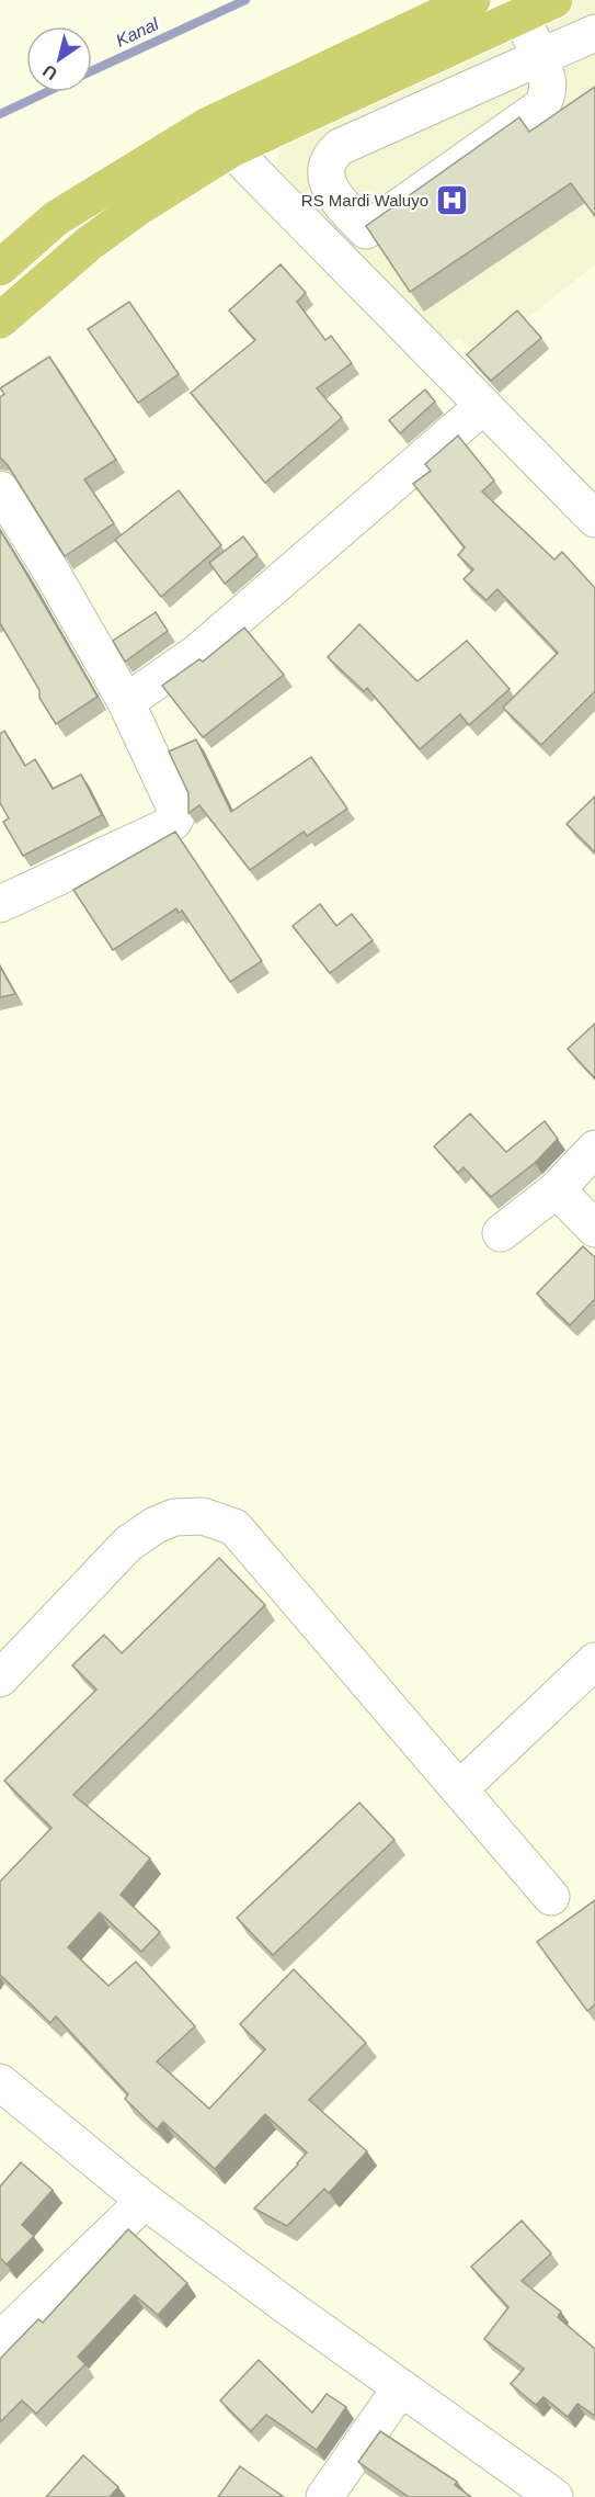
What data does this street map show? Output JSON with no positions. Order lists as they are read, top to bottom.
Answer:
{
  "water": ["Kanal"],
  "places": {
    "hospital": ["RS Mardi Waluyo"]
  },
  "north": "bottom left"
}
